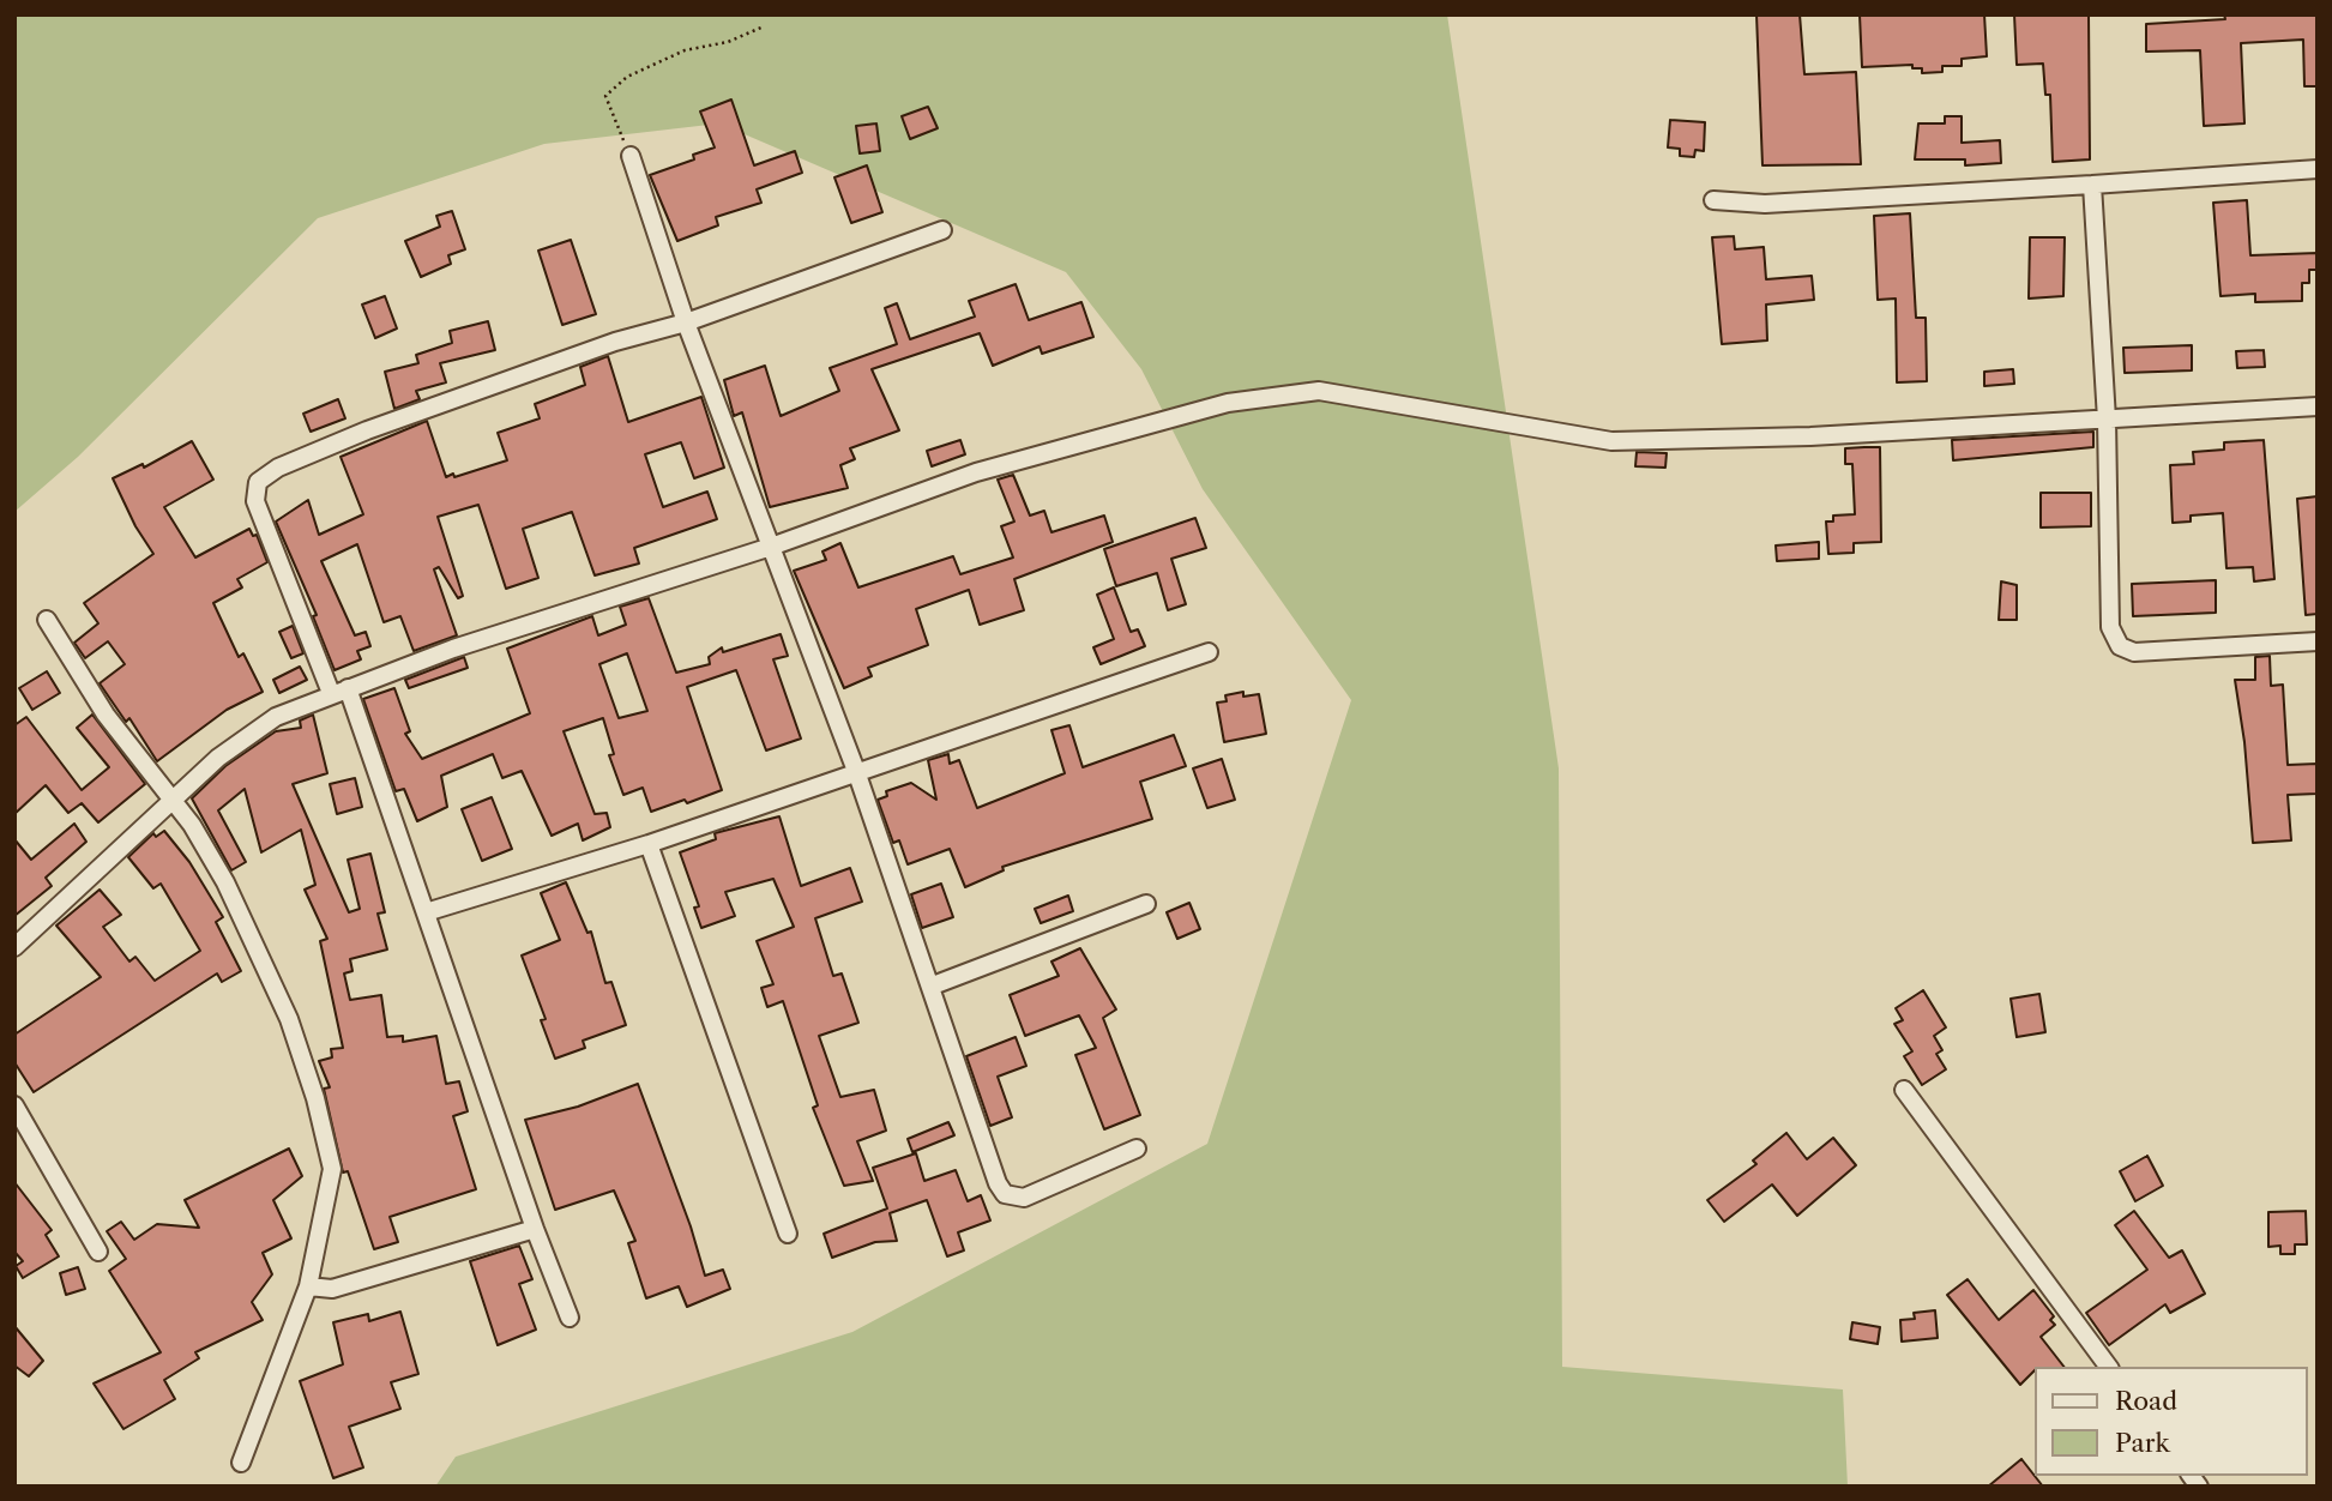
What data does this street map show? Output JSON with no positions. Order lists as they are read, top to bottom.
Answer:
{
  "legend": ["Road", "Park"]
}
